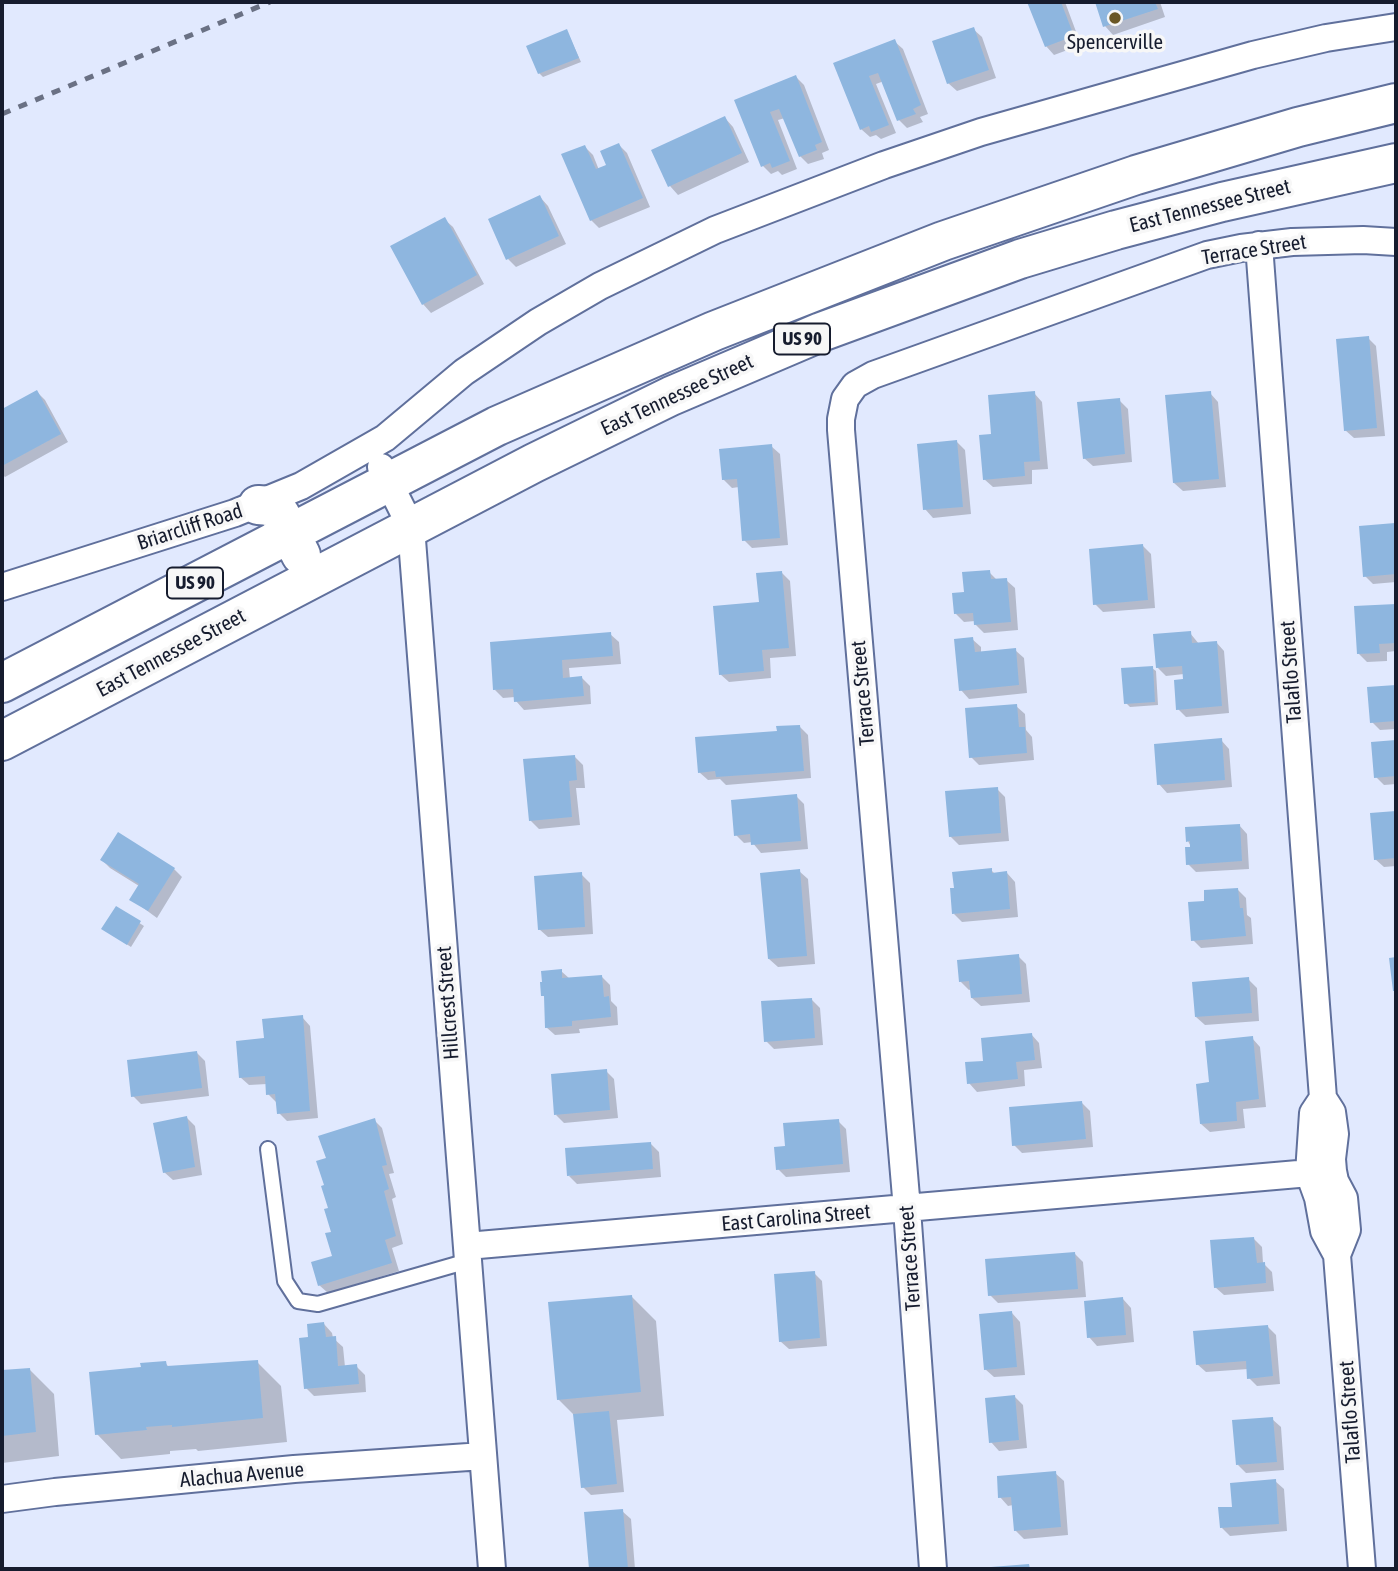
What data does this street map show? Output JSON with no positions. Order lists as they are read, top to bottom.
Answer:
{
  "streets": {
    "main road": ["East Tennessee Street", "US 90"],
    "street": [
      "Terrace Street",
      "Briarcliff Road",
      "Talaflo Street",
      "Hillcrest Street",
      "East Carolina Street",
      "Alachua Avenue"
    ]
  },
  "crossings": [
    ["East Tennessee Street", "Hillcrest Street"],
    ["Terrace Street", "Talaflo Street"],
    ["Terrace Street", "East Carolina Street"],
    ["Briarcliff Road", "Hillcrest Street"],
    ["Talaflo Street", "East Carolina Street"],
    ["Hillcrest Street", "East Carolina Street"],
    ["Hillcrest Street", "Alachua Avenue"]
  ],
  "places": ["Spencerville"]
}
